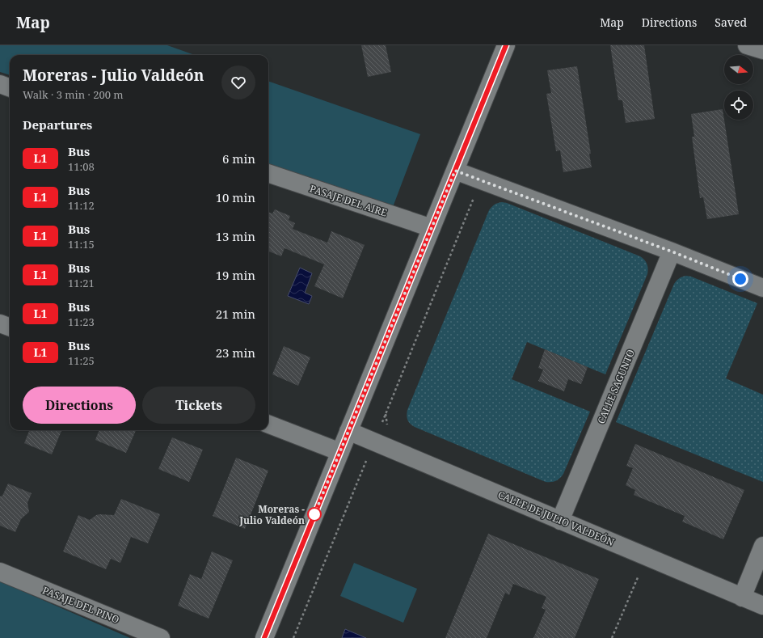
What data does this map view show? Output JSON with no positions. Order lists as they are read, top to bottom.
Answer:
{
  "streets": {
    "street": [
      "PASAJE DEL AIRE",
      "CALLE SAGUNTO",
      "CALLE DE JULIO VALDEÓN",
      "PASAJE DEL PINO"
    ]
  },
  "crossings": [
    ["CALLE SAGUNTO", "CALLE DE JULIO VALDEÓN"]
  ],
  "places": ["Moreras - Julio Valdeón"],
  "lines": ["bus line L1"],
  "north": "right",
  "page": {
    "header": "Map",
    "nav": ["Map", "Directions", "Saved"],
    "heading": [
      ["Moreras - Julio Valdeón", "Walk · 3 min · 200 m"],
      "Departures"
    ],
    "list": [
      {
        "mark": "L1",
        "name": "Bus",
        "note": "11:08",
        "value": "6 min"
      },
      {
        "mark": "L1",
        "name": "Bus",
        "note": "11:12",
        "value": "10 min"
      },
      {
        "mark": "L1",
        "name": "Bus",
        "note": "11:15",
        "value": "13 min"
      },
      {
        "mark": "L1",
        "name": "Bus",
        "note": "11:21",
        "value": "19 min"
      },
      {
        "mark": "L1",
        "name": "Bus",
        "note": "11:23",
        "value": "21 min"
      },
      {
        "mark": "L1",
        "name": "Bus",
        "note": "11:25",
        "value": "23 min"
      }
    ],
    "buttons": ["Directions", "Tickets"]
  }
}
